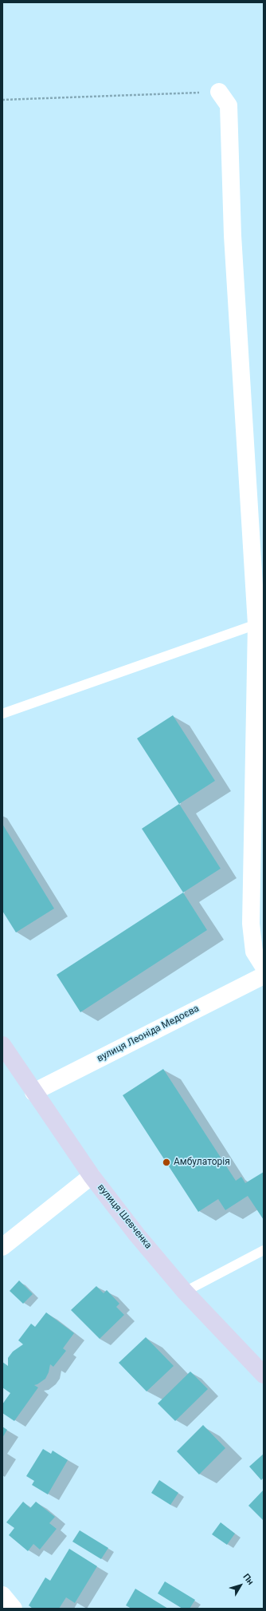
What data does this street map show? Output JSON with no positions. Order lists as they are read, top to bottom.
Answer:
{
  "streets": {
    "main road": ["вулиця Шевченка"],
    "street": ["вулиця Леоніда Медоєва"]
  },
  "crossings": [
    ["вулиця Леоніда Медоєва", "вулиця Шевченка"]
  ],
  "places": ["Амбулаторія"],
  "north": "top right"
}
